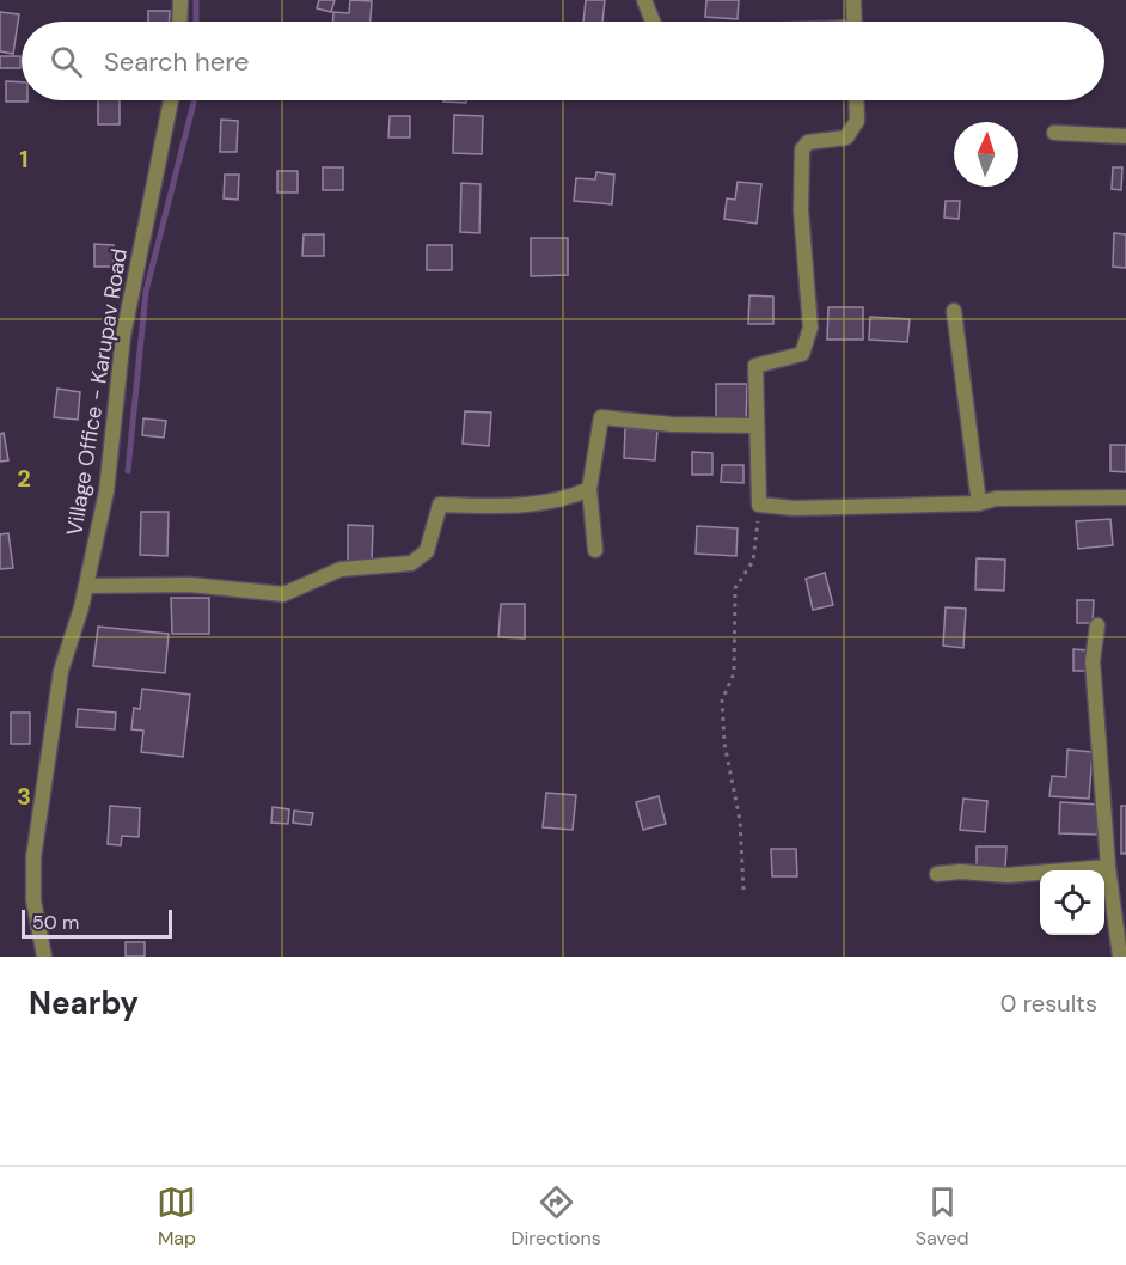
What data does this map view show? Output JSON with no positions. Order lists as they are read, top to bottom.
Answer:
{
  "streets": {
    "street": ["Village Office - Karupav Road"]
  },
  "scale_bar": "50 m",
  "north": "top",
  "page": {
    "search": "Search here",
    "scale": "50 m",
    "heading": ["Nearby", "0 results"],
    "nav": ["Map", "Directions", "Saved"]
  },
  "grid": {
    "rows": ["1", "2", "3"]
  }
}
